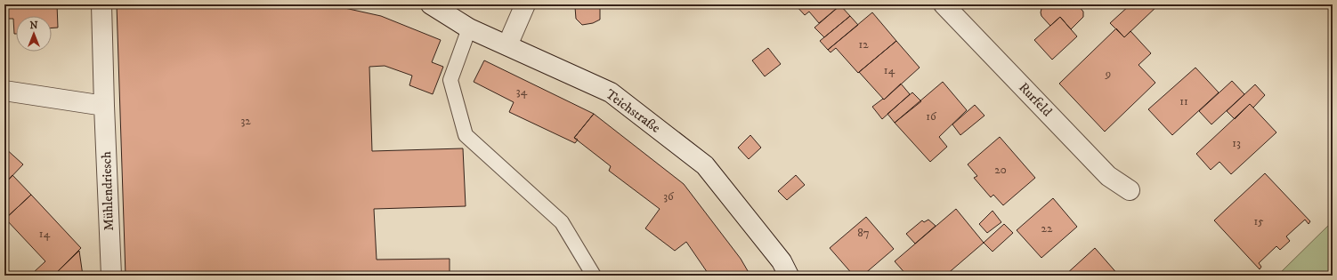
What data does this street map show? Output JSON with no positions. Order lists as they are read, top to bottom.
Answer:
{
  "streets": {
    "street": ["Rurfeld", "Teichstraße", "Mühlendriesch"]
  },
  "house_numbers": [
    "12",
    "14",
    "9",
    "34",
    "11",
    "16",
    "32",
    "13",
    "20",
    "36",
    "15",
    "22",
    "87",
    "14"
  ],
  "north": "top"
}
